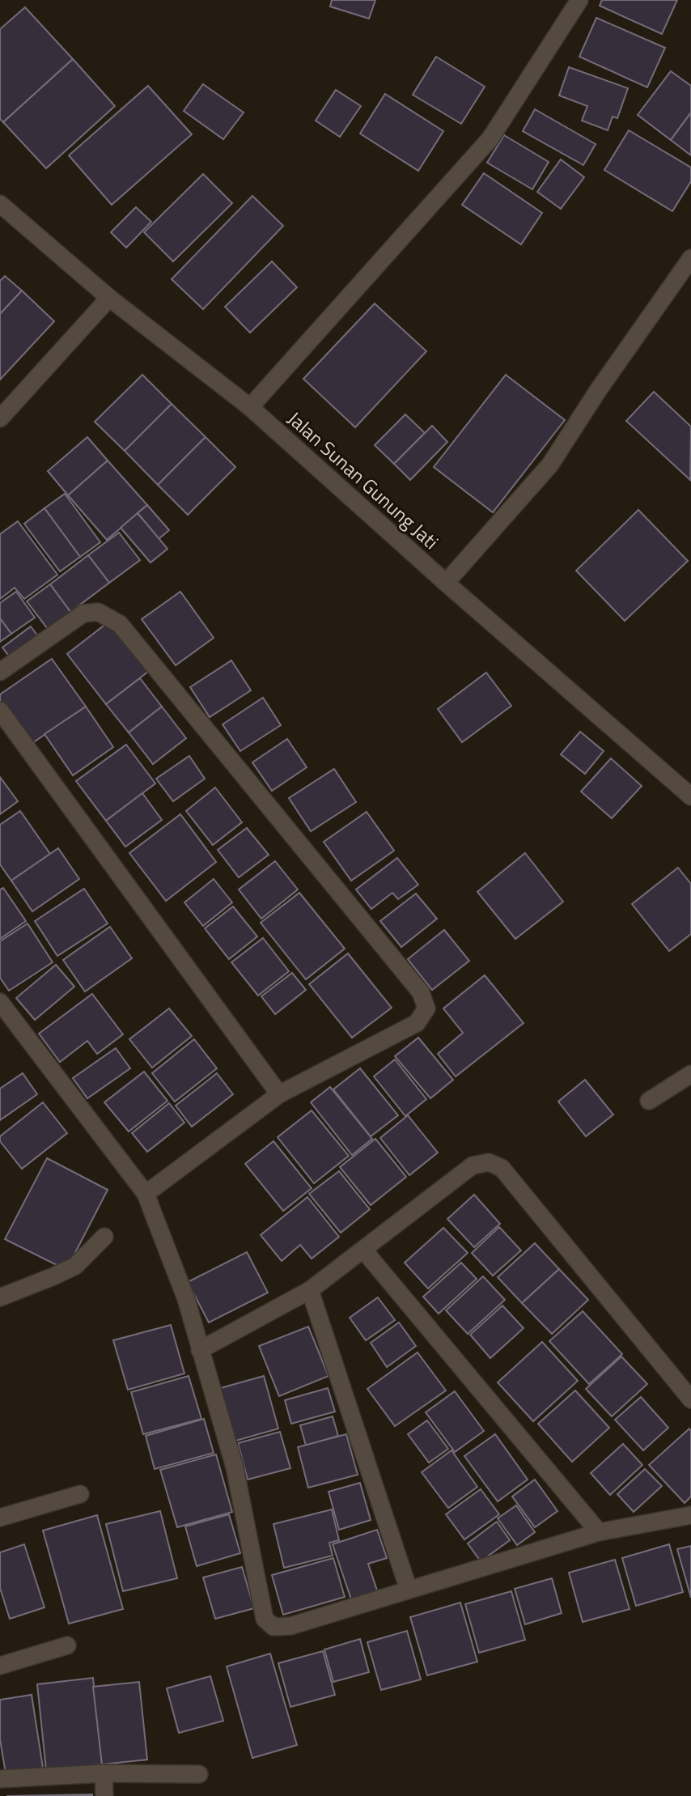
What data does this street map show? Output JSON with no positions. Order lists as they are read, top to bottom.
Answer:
{
  "streets": {
    "street": ["Jalan Sunan Gunung Jati"]
  }
}
